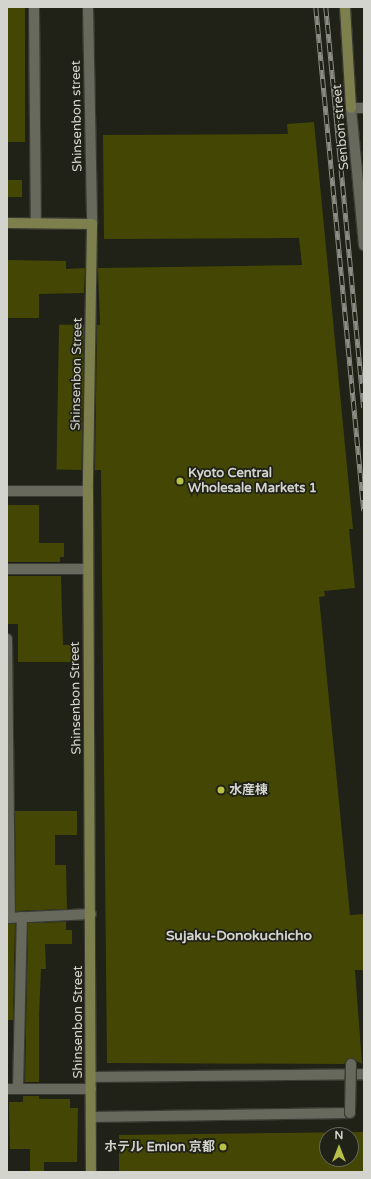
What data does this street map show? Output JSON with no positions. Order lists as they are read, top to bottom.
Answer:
{
  "streets": {
    "street": ["Shinsenbon street", "Senbon street", "Shinsenbon Street"]
  },
  "crossings": [
    ["Shinsenbon street", "Shinsenbon Street"]
  ],
  "districts": ["Sujaku-Donokuchicho"],
  "places": ["Kyoto Central Wholesale Markets 1", "水産棟", "ホテル Emion 京都"],
  "north": "top"
}
